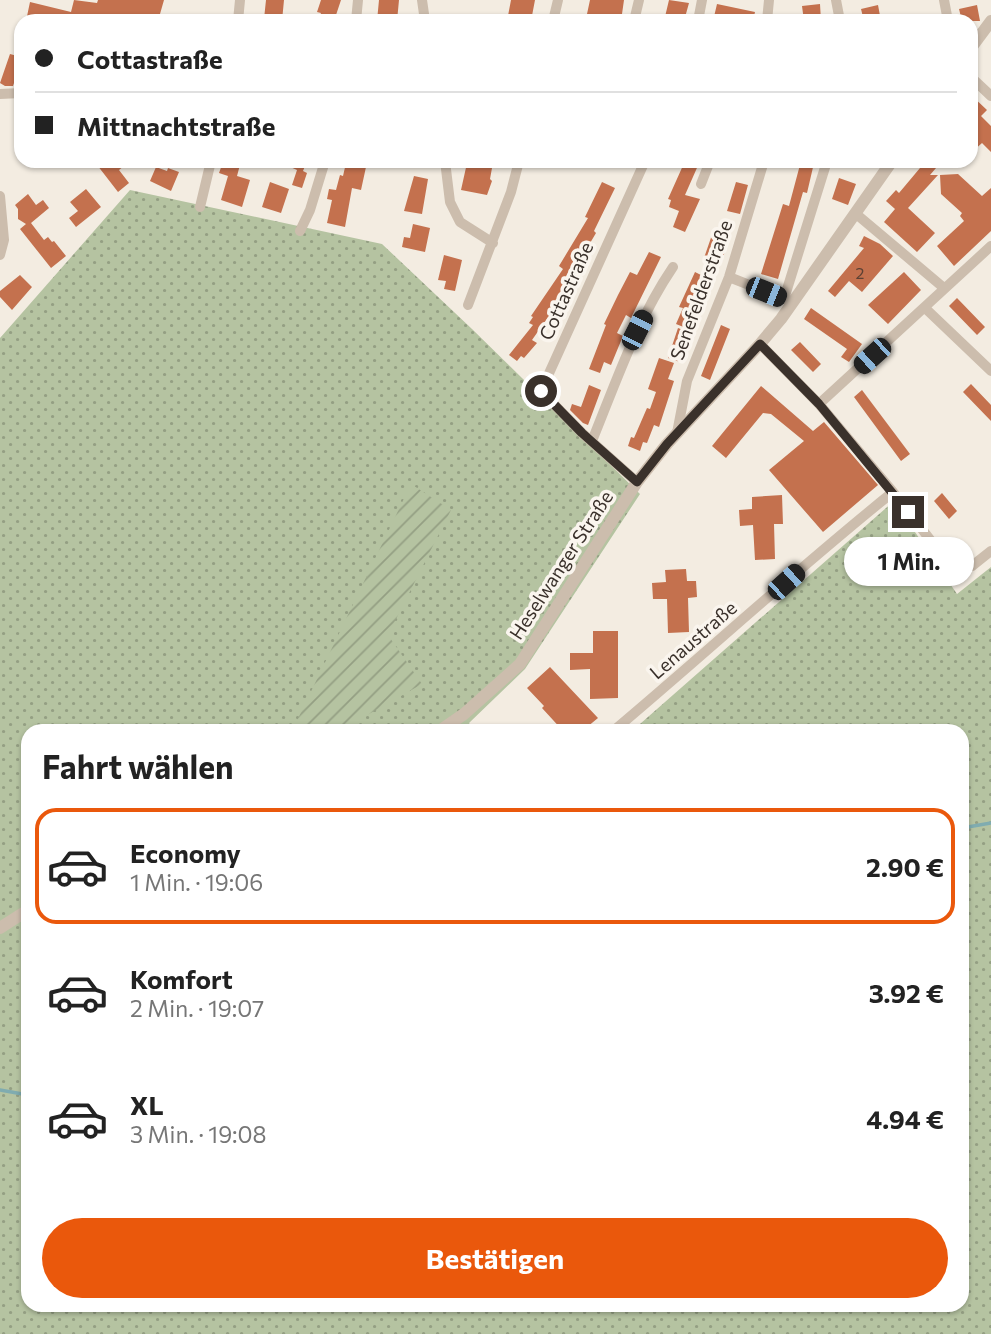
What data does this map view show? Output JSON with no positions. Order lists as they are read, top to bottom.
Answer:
{
  "streets": {
    "street": [
      "Senefelderstraße",
      "Cottastraße",
      "Heselwanger Straße",
      "Lenaustraße"
    ]
  },
  "crossings": [
    ["Senefelderstraße", "Heselwanger Straße"],
    ["Cottastraße", "Heselwanger Straße"]
  ],
  "house_numbers": ["2"],
  "page": {
    "banner": ["Cottastraße", "Mittnachtstraße"],
    "bubble": "1 Min.",
    "heading": "Fahrt wählen",
    "list": [
      {
        "name": "Economy",
        "note": "1 Min. · 19:06",
        "value": "2.90 €"
      },
      {
        "name": "Komfort",
        "note": "2 Min. · 19:07",
        "value": "3.92 €"
      },
      {
        "name": "XL",
        "note": "3 Min. · 19:08",
        "value": "4.94 €"
      }
    ],
    "buttons": "Bestätigen"
  }
}
